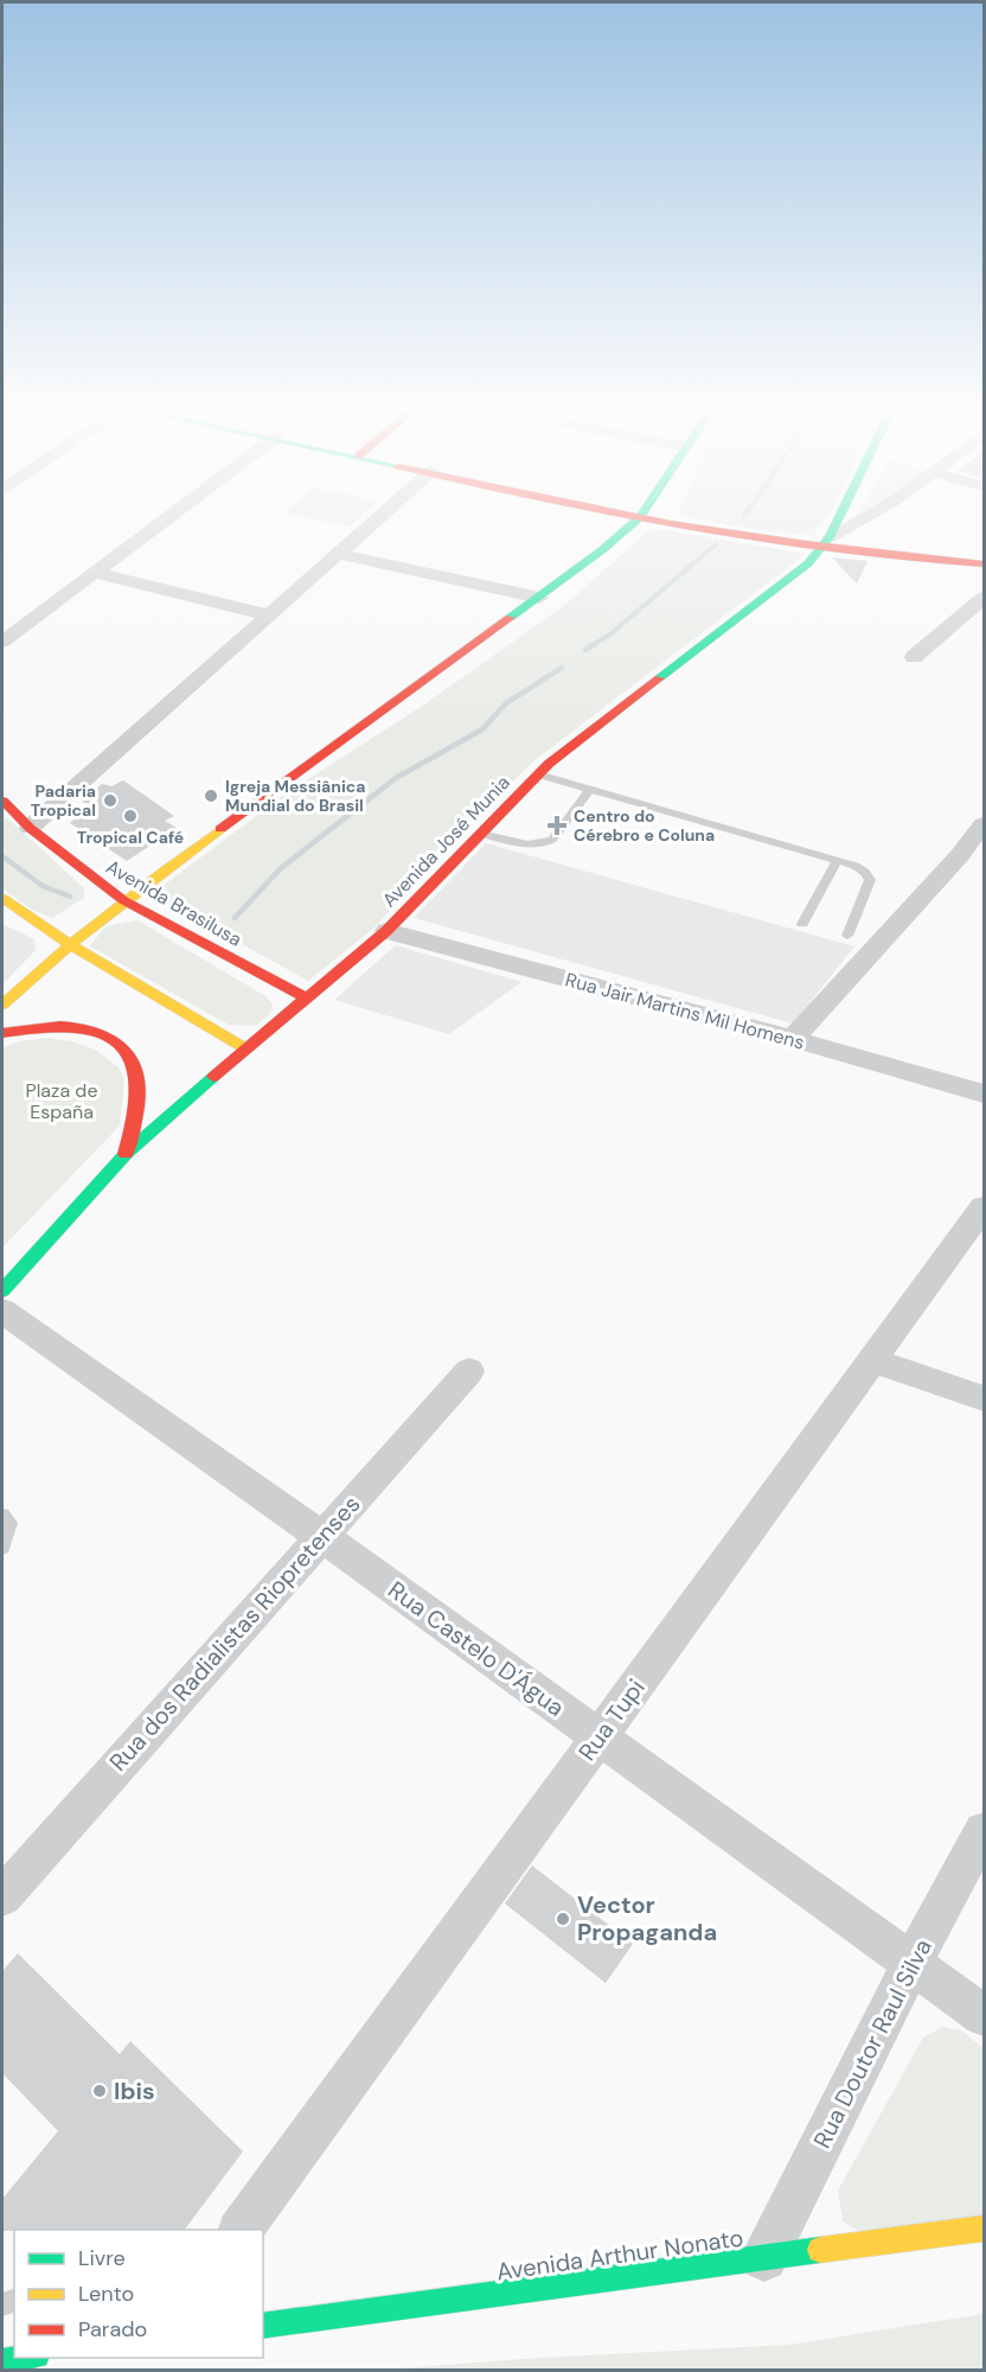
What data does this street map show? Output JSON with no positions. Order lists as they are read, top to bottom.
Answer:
{
  "streets": {
    "main road": ["Avenida José Munia", "Avenida Brasilusa", "Avenida Arthur Nonato"],
    "street": [
      "Rua Jair Martins Mil Homens",
      "Rua dos Radialistas Riopretenses",
      "Rua Castelo D'Água",
      "Rua Tupi",
      "Rua Doutor Raul Silva"
    ]
  },
  "crossings": [
    ["Avenida José Munia", "Avenida Brasilusa"],
    ["Avenida José Munia", "Rua Jair Martins Mil Homens"],
    ["Rua dos Radialistas Riopretenses", "Rua Castelo D'Água"],
    ["Rua Castelo D'Água", "Rua Tupi"],
    ["Rua Castelo D'Água", "Rua Doutor Raul Silva"],
    ["Rua Doutor Raul Silva", "Avenida Arthur Nonato"]
  ],
  "parks": ["Plaza de España"],
  "places": {
    "other": [
      "Igreja Messiânica Mundial do Brasil",
      "Padaria Tropical",
      "Tropical Café",
      "Vector Propaganda",
      "Ibis"
    ],
    "health": ["Centro do Cérebro e Coluna"]
  },
  "legend": ["Livre", "Lento", "Parado"]
}
